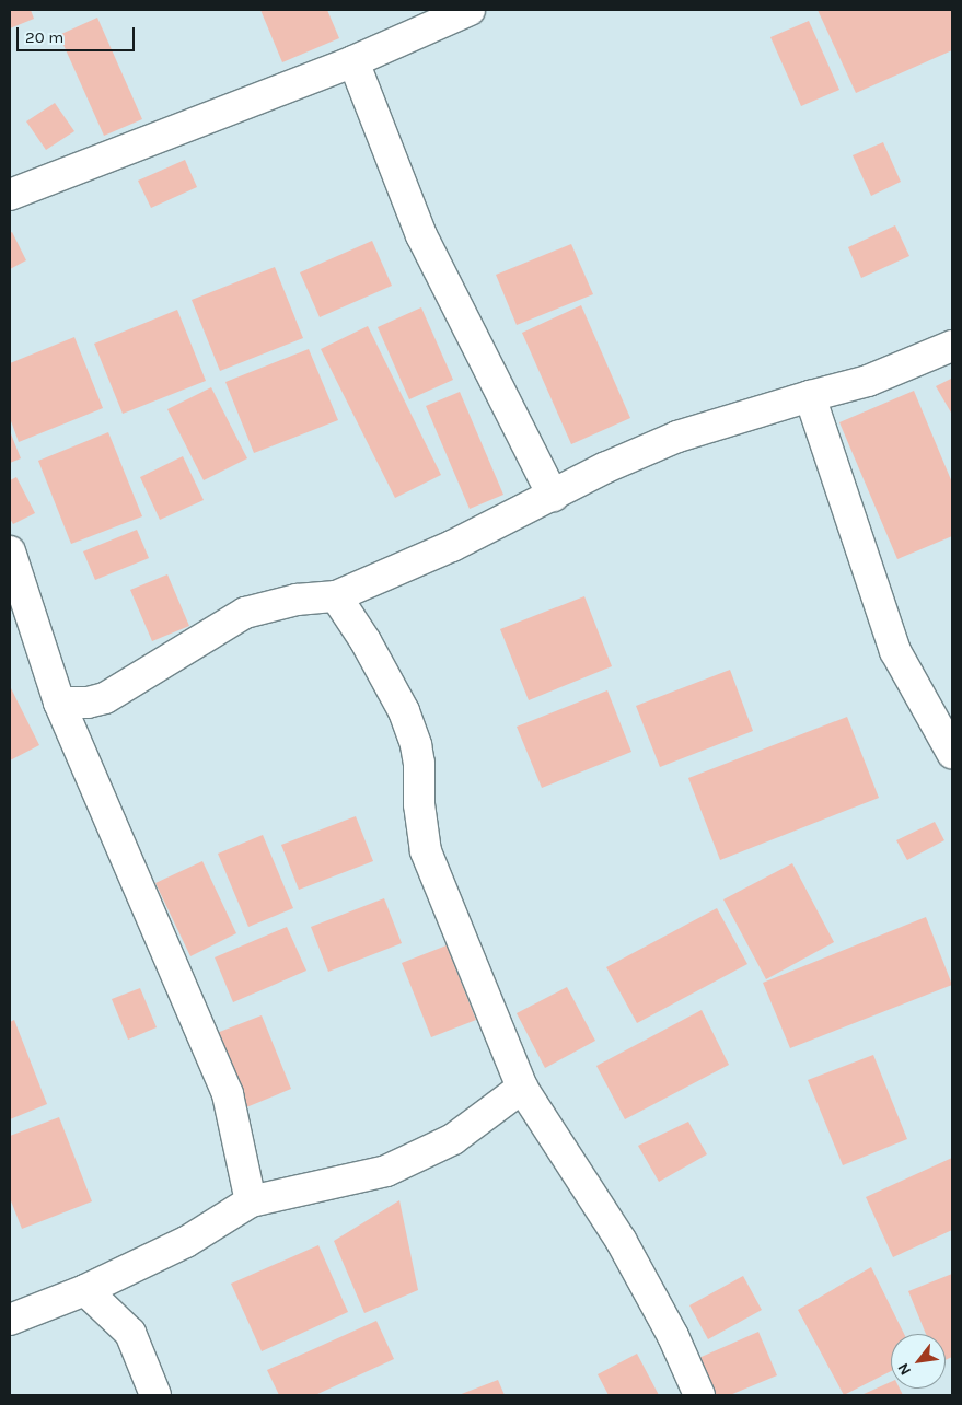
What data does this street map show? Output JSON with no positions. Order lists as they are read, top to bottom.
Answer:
{
  "scale_bar": "20 m",
  "north": "bottom left"
}
